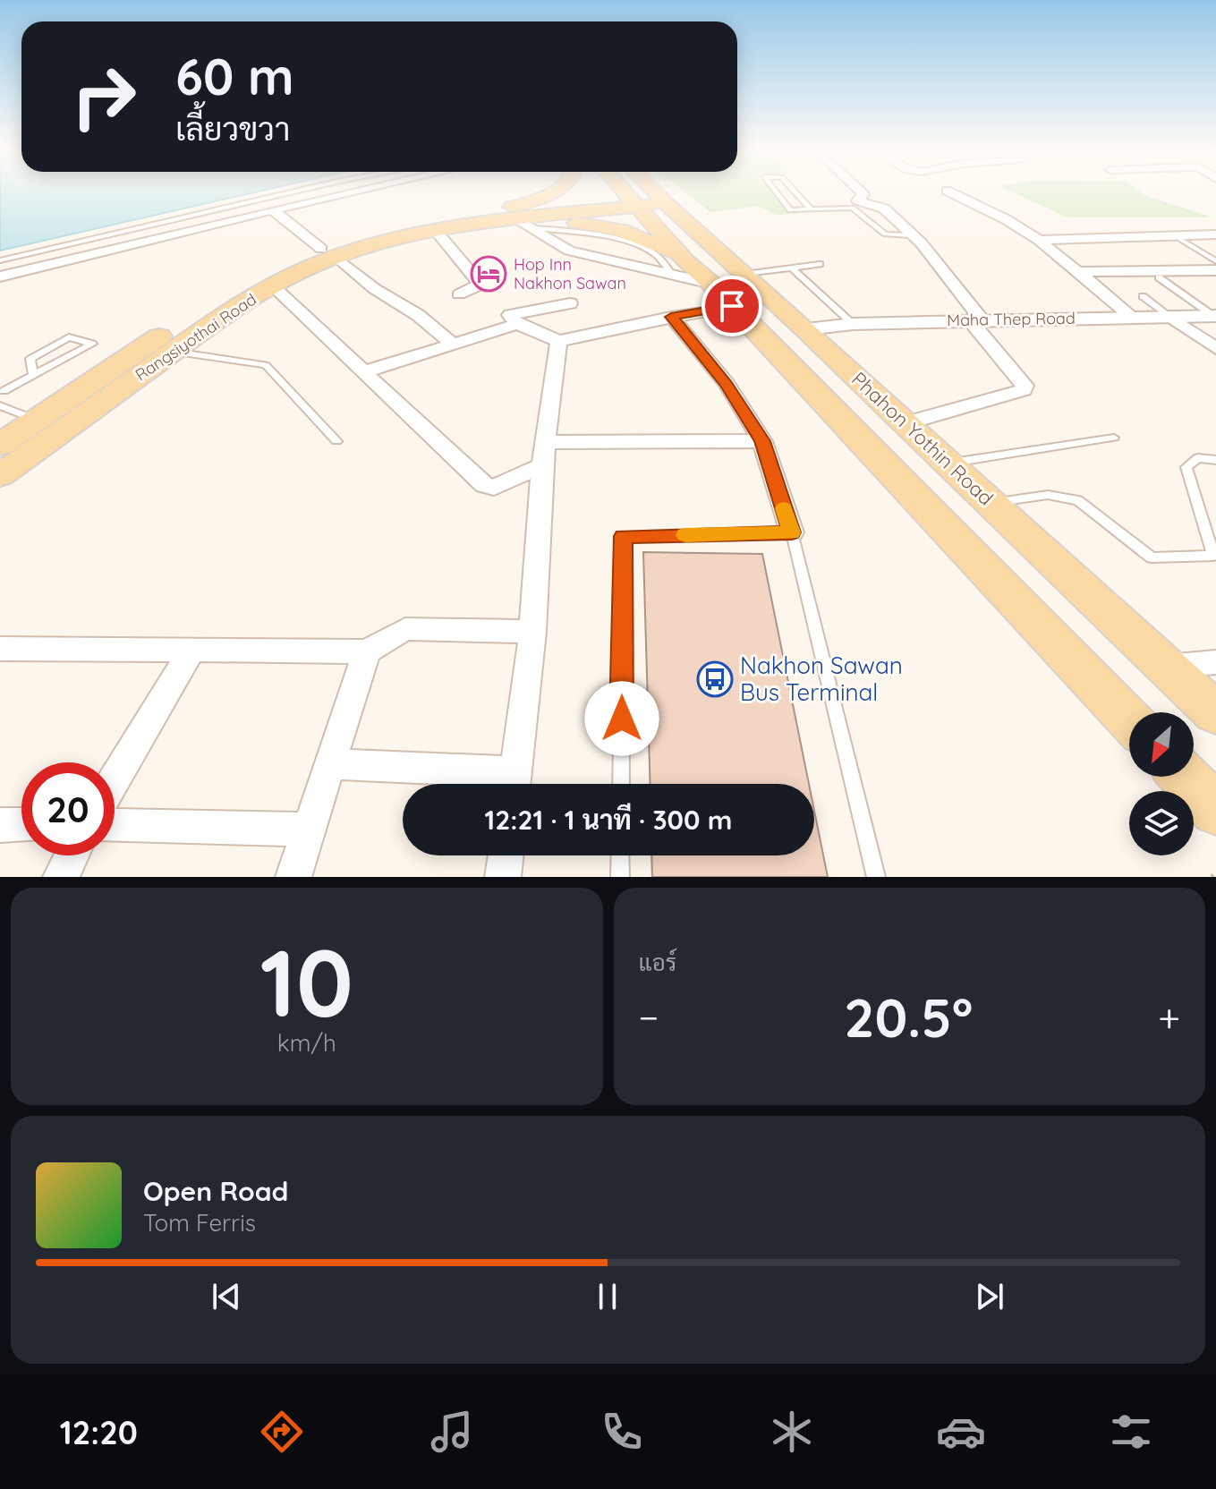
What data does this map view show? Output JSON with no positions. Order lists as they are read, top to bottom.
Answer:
{
  "streets": {
    "main road": ["Rangsiyothai Road", "Phahon Yothin Road"],
    "street": ["Maha Thep Road"]
  },
  "crossings": [
    ["Maha Thep Road", "Phahon Yothin Road"],
    ["Rangsiyothai Road", "Phahon Yothin Road"]
  ],
  "places": {
    "hotel": ["Hop Inn Nakhon Sawan"],
    "bus stop": ["Nakhon Sawan Bus Terminal"]
  },
  "north": "bottom left",
  "page": {
    "turn": ["60 m", "เลี้ยวขวา"],
    "limit": "20",
    "trip": "12:21 · 1 นาที · 300 m",
    "tile": [
      ["10", "km/h"],
      "แอร์"
    ],
    "heat": ["−", "20.5°", "+"],
    "song": ["Open Road", "Tom Ferris"],
    "tabs": "12:20"
  }
}
